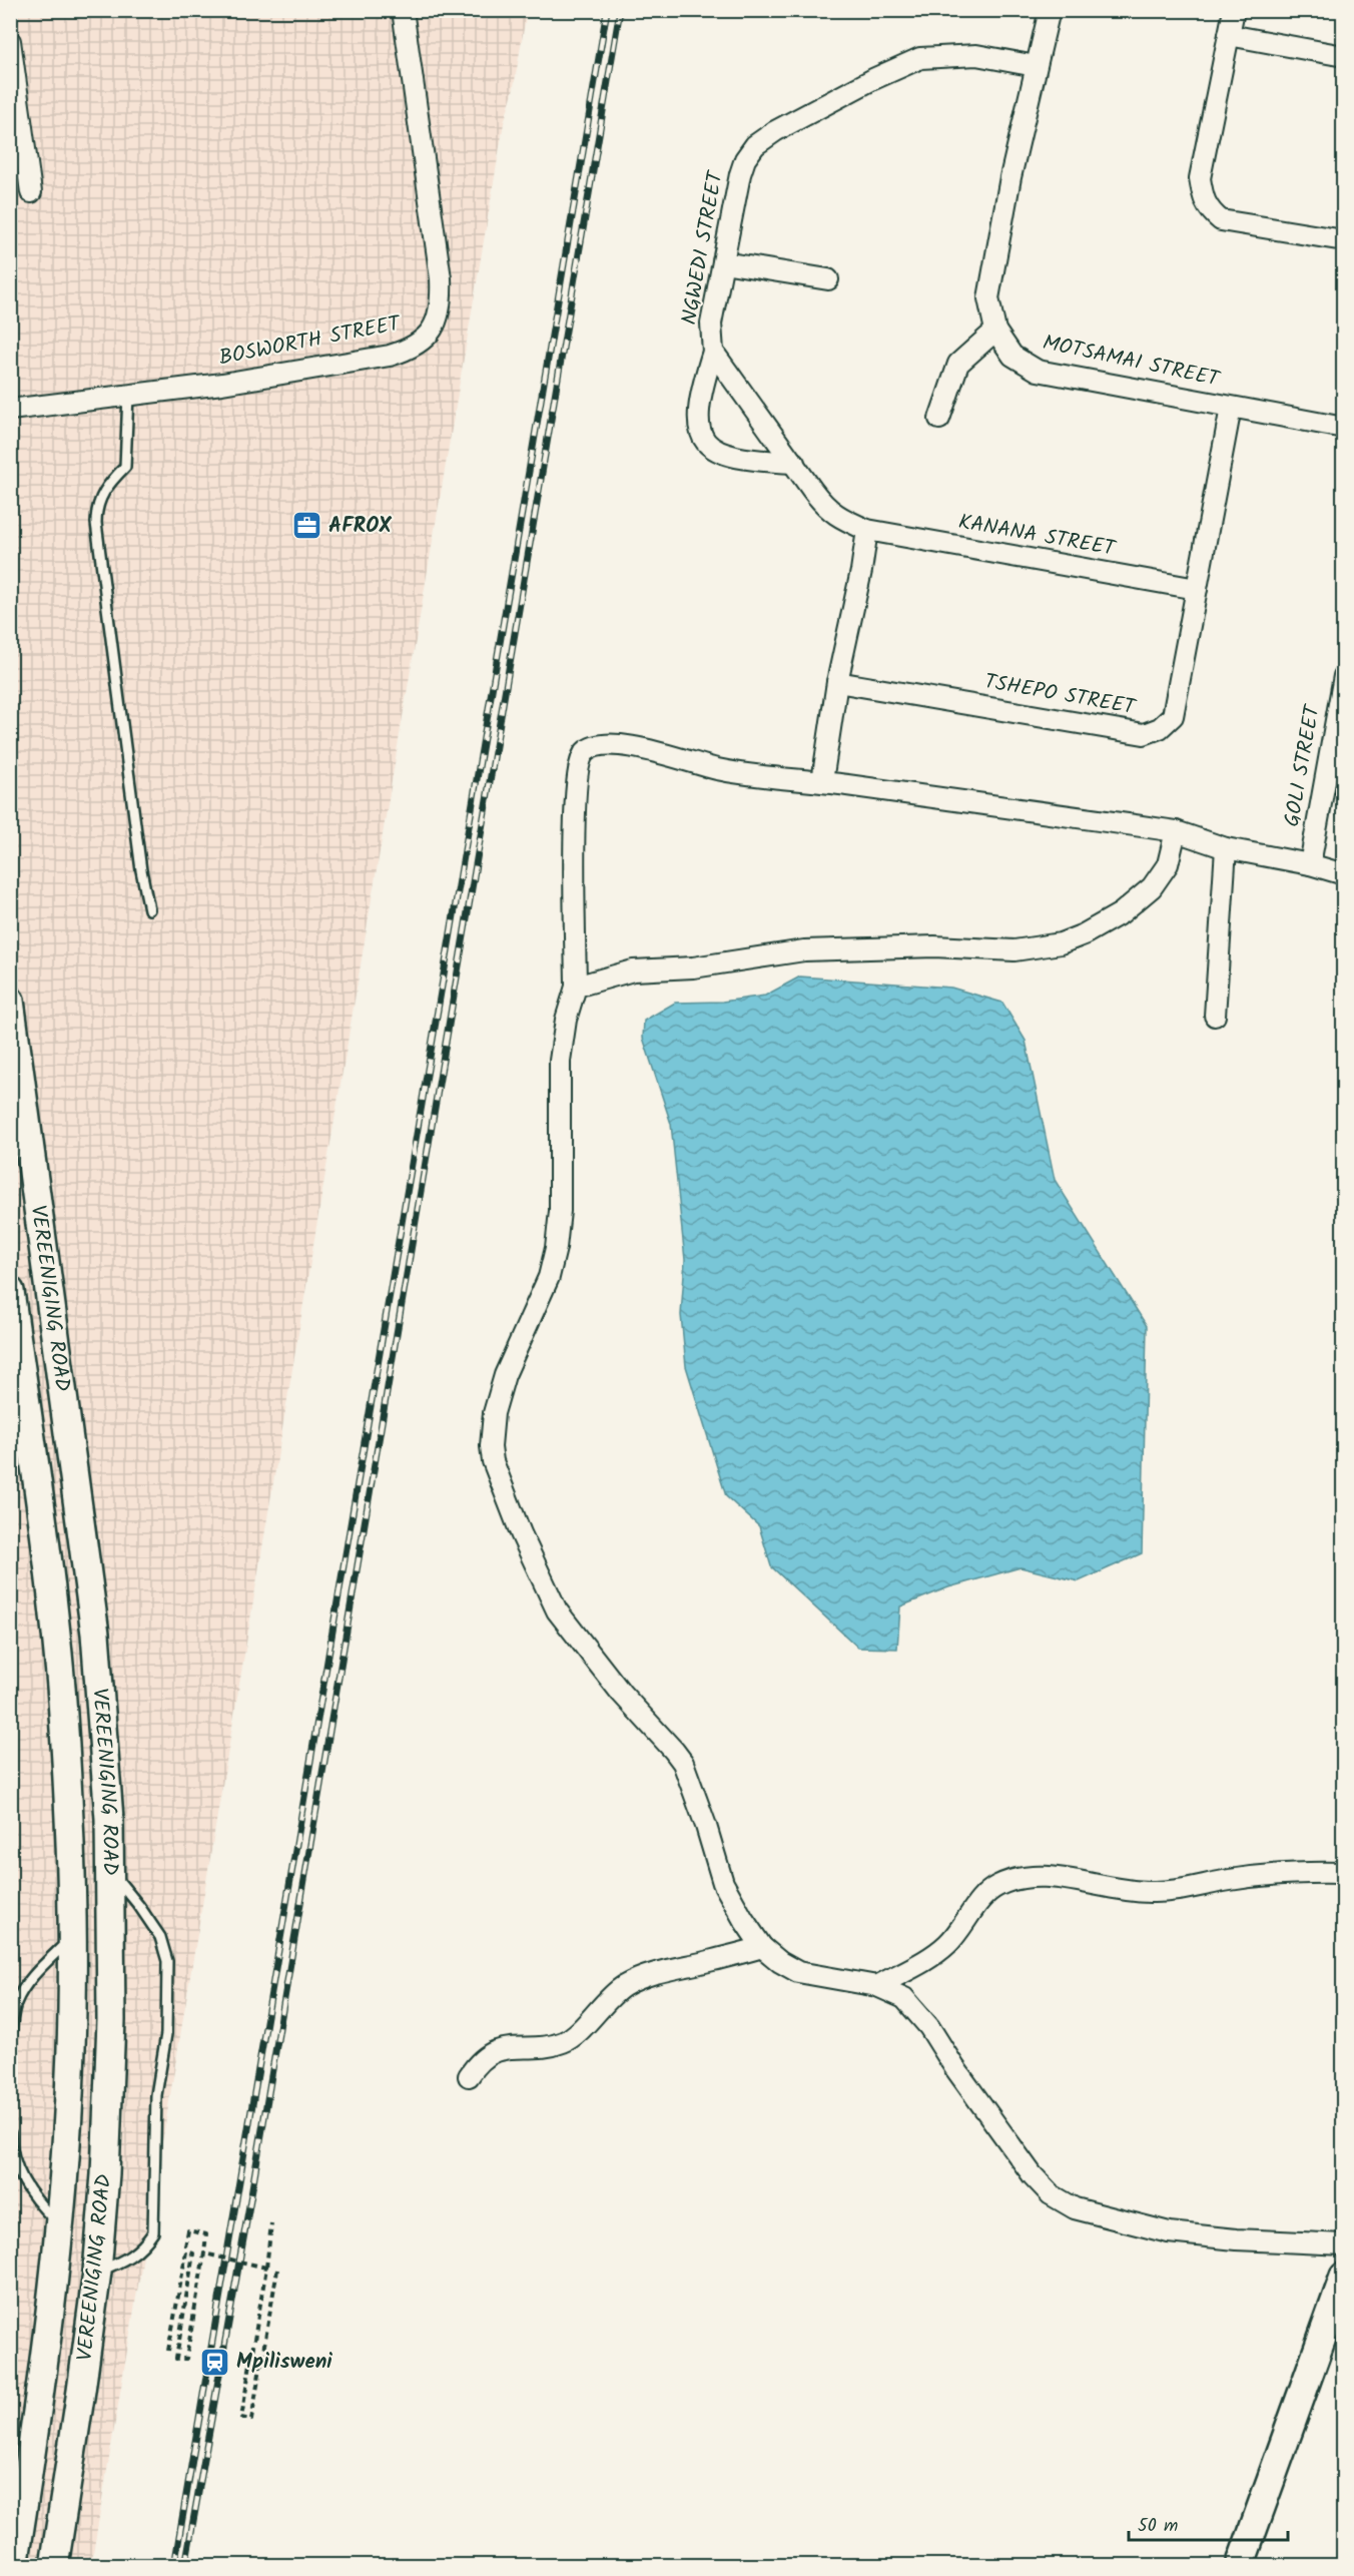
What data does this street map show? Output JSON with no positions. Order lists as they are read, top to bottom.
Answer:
{
  "streets": {
    "main road": ["VEREENIGING ROAD"],
    "street": [
      "NGWEDI STREET",
      "BOSWORTH STREET",
      "MOTSAMAI STREET",
      "KANANA STREET",
      "TSHEPO STREET",
      "GOLI STREET"
    ]
  },
  "crossings": [
    ["NGWEDI STREET", "MOTSAMAI STREET"],
    ["NGWEDI STREET", "KANANA STREET"],
    ["MOTSAMAI STREET", "TSHEPO STREET"],
    ["KANANA STREET", "TSHEPO STREET"]
  ],
  "places": {
    "office": ["AFROX"],
    "station": ["Mpilisweni"]
  },
  "scale_bar": "50 m"
}
